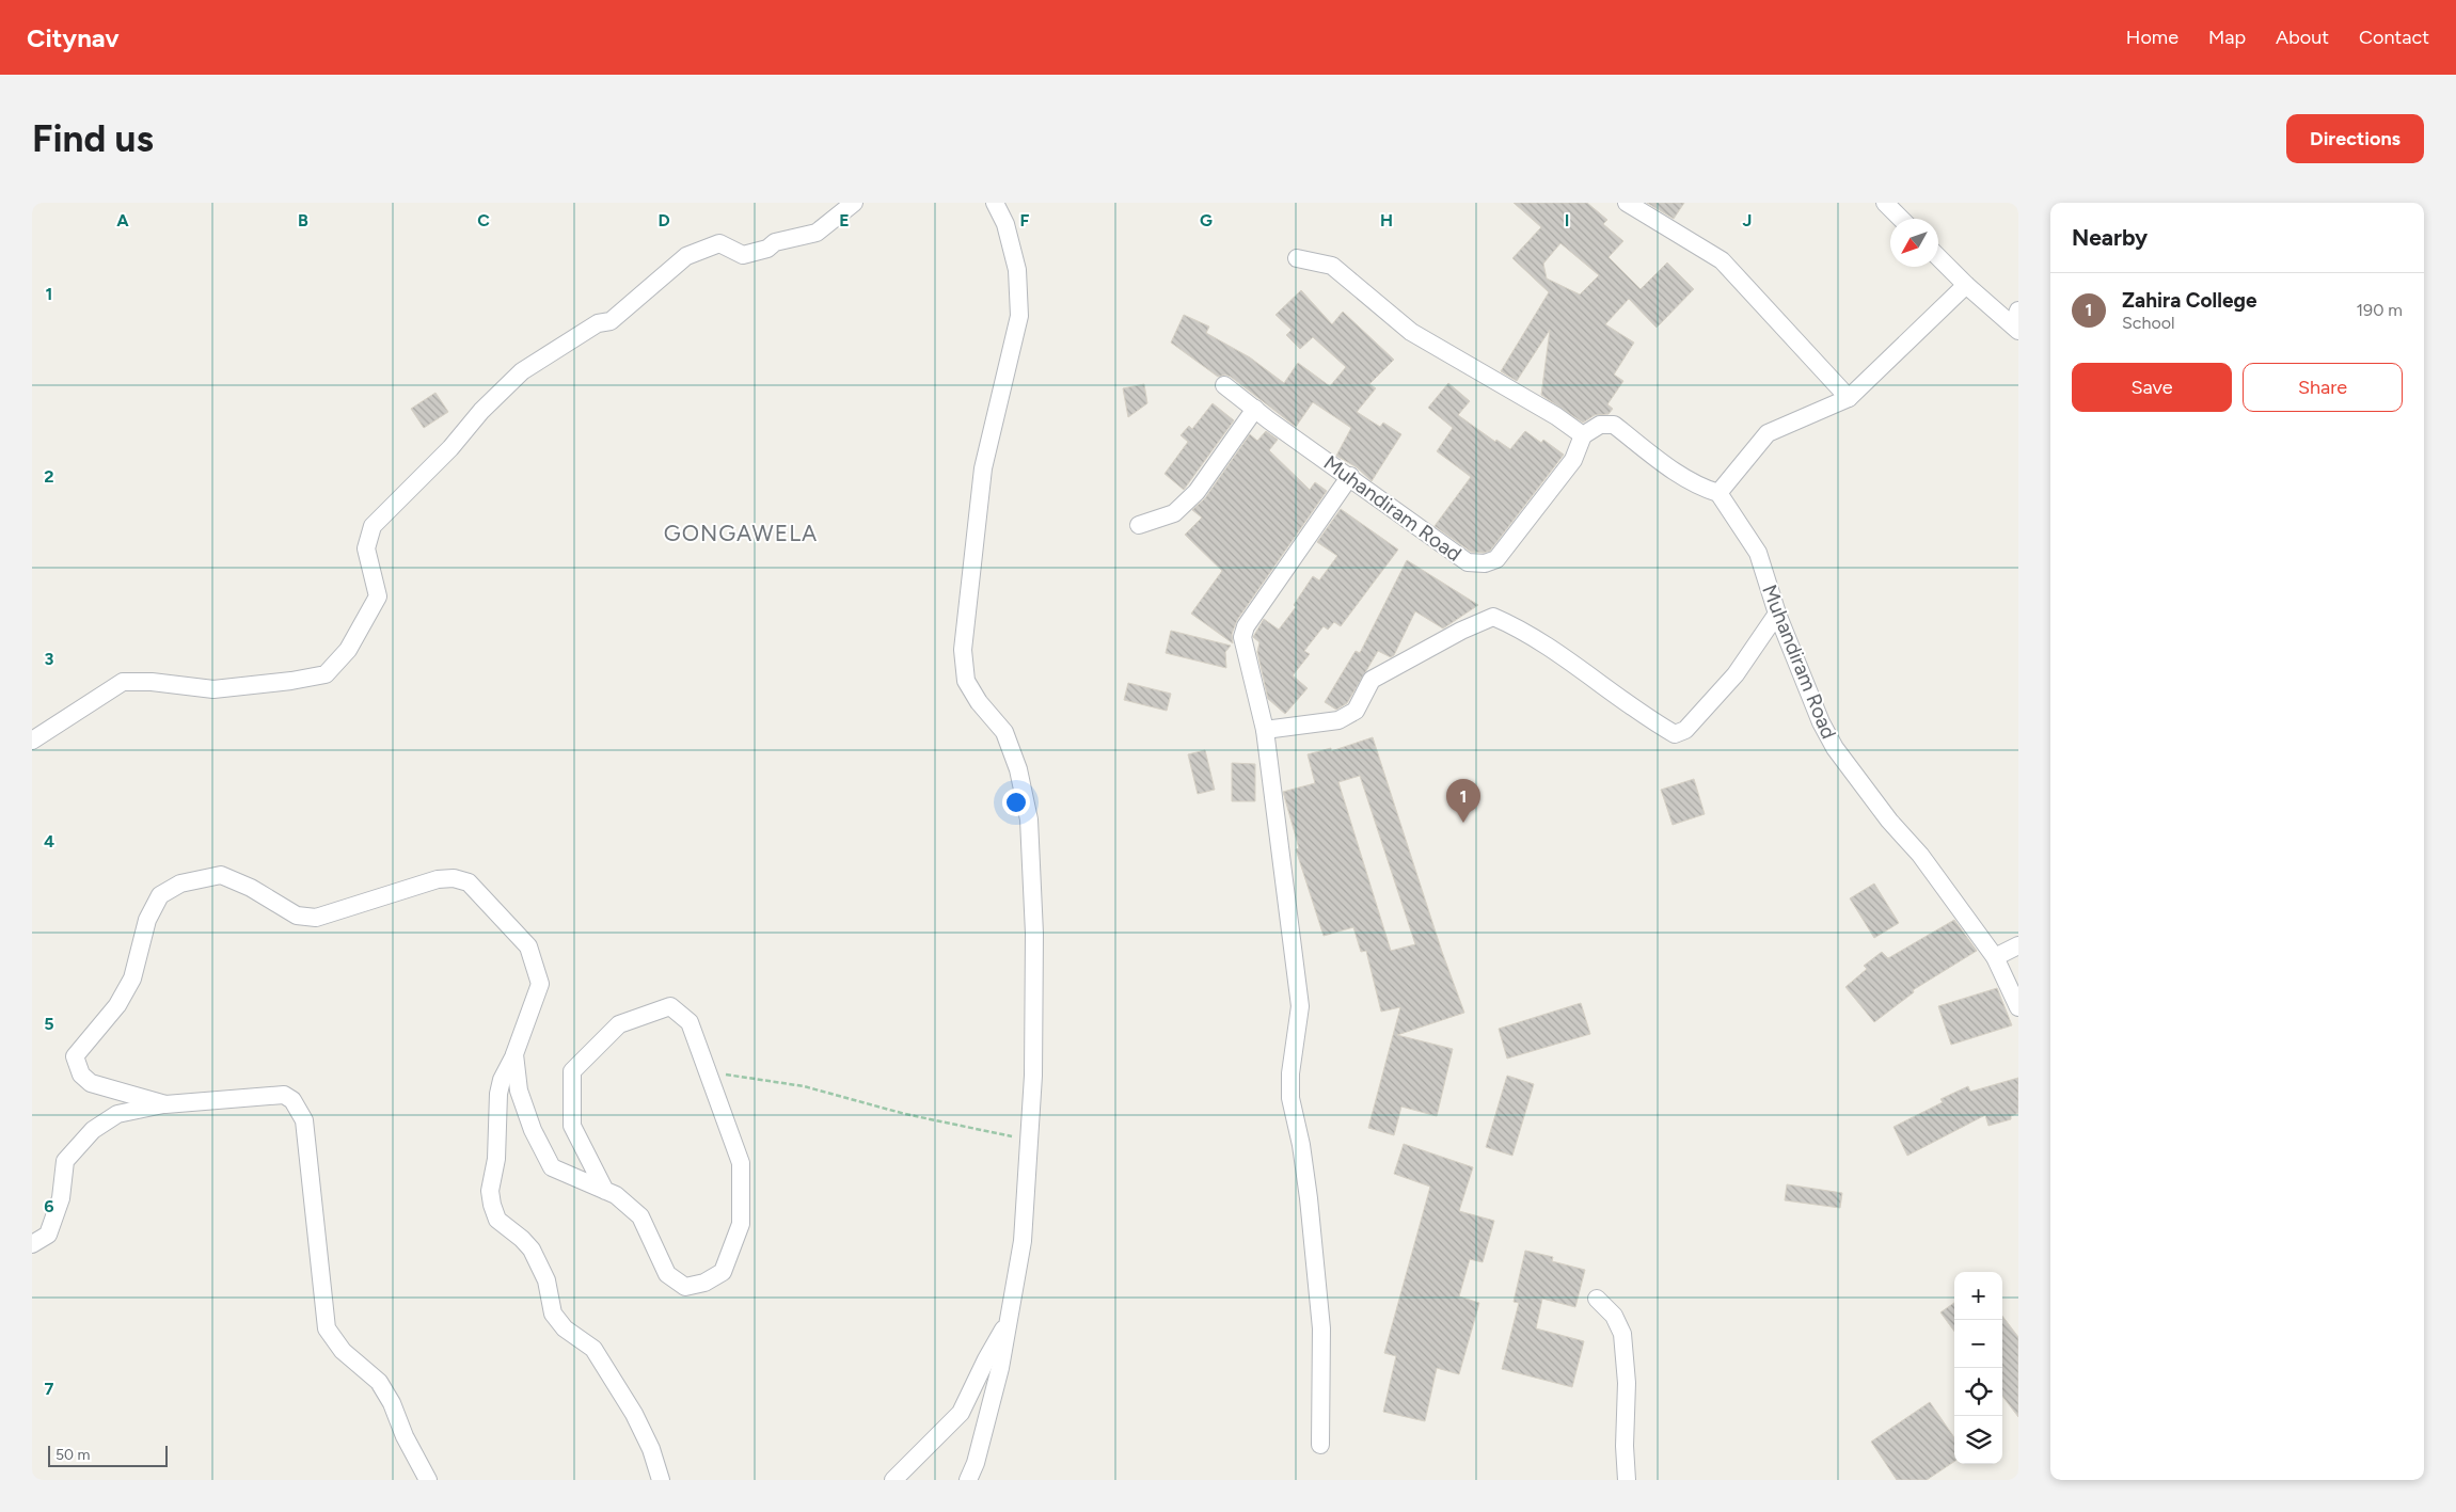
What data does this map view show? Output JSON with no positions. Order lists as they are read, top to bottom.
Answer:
{
  "streets": {
    "street": ["Muhandiram Road"]
  },
  "districts": ["GONGAWELA"],
  "scale_bar": "50 m",
  "north": "bottom left",
  "page": {
    "header": "Citynav",
    "nav": [
      "Home",
      "Map",
      "About",
      "Contact"
    ],
    "buttons": [
      "Directions",
      ["Save", "Share"]
    ],
    "title": "Find us",
    "heading": "Nearby",
    "list": [
      {
        "mark": "1",
        "name": "Zahira College",
        "note": "School",
        "value": "190 m"
      }
    ],
    "pins": "1",
    "map_buttons": ["+", "−"],
    "scale": "50 m"
  },
  "grid": {
    "columns": [
      "A",
      "B",
      "C",
      "D",
      "E",
      "F",
      "G",
      "H",
      "I",
      "J"
    ],
    "rows": [
      "1",
      "2",
      "3",
      "4",
      "5",
      "6",
      "7"
    ]
  }
}
